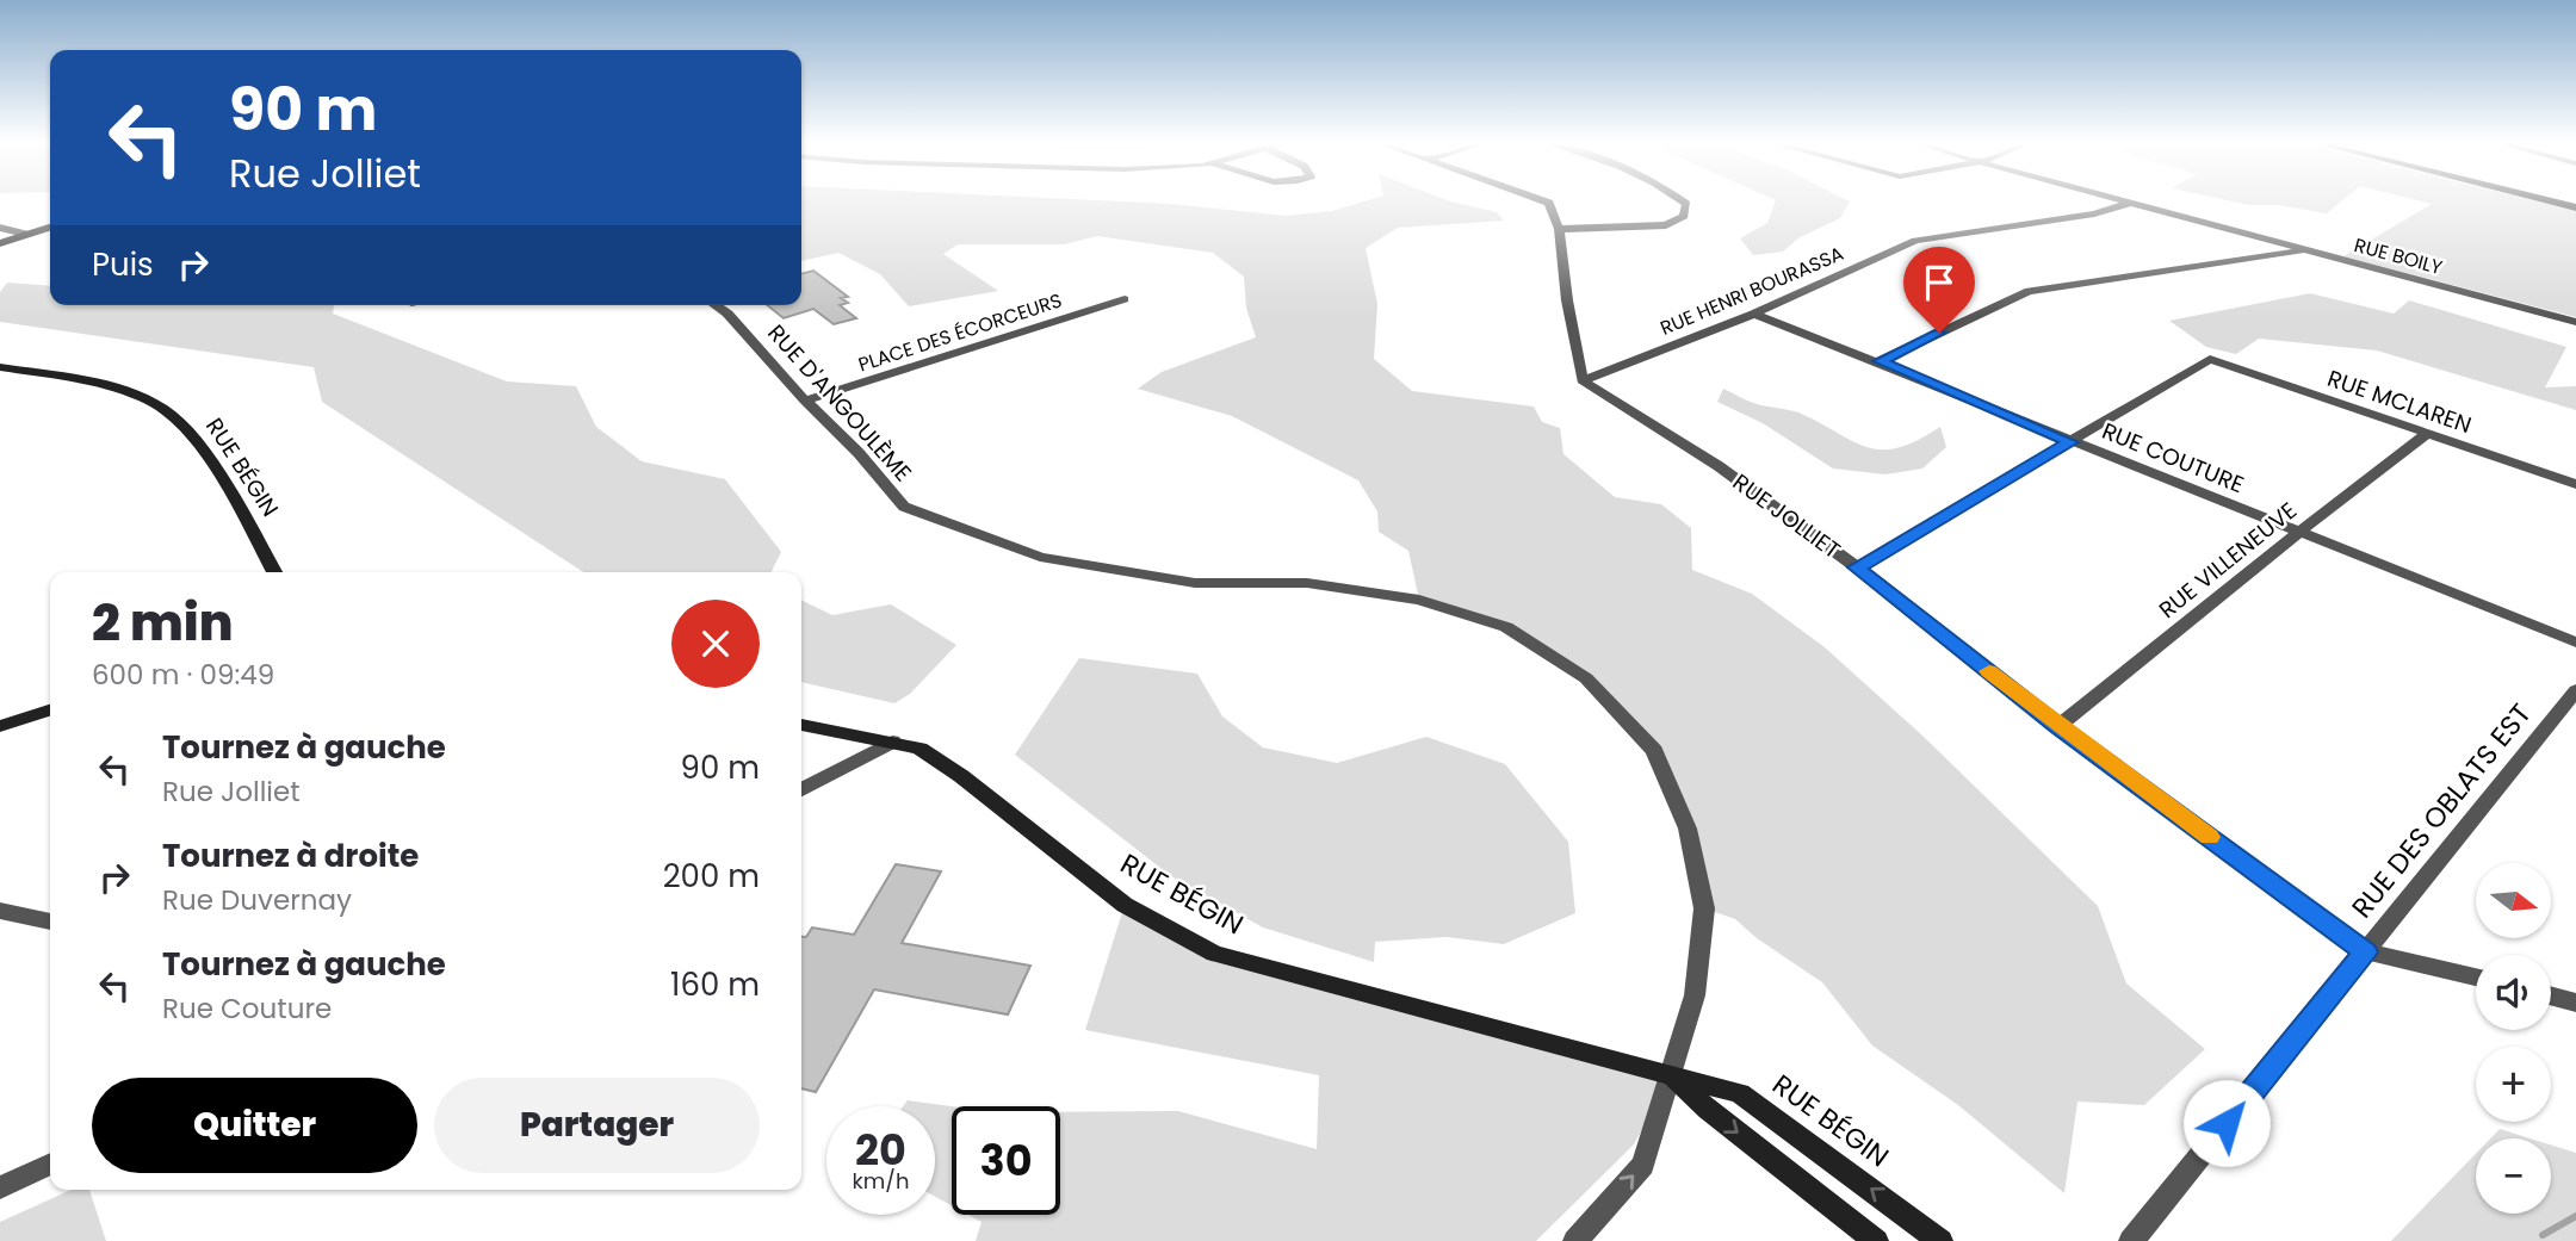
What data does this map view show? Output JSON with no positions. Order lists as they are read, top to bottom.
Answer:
{
  "streets": {
    "street": [
      "RUE BOILY",
      "RUE HENRI BOURASSA",
      "PLACE DES ÉCORCEURS",
      "RUE MCLAREN",
      "RUE D'ANGOULÈME",
      "RUE COUTURE",
      "RUE BÉGIN",
      "RUE JOLLIET",
      "RUE VILLENEUVE",
      "RUE DES OBLATS EST"
    ]
  },
  "crossings": [
    ["RUE BOILY", "RUE HENRI BOURASSA"],
    ["RUE HENRI BOURASSA", "RUE COUTURE"],
    ["RUE HENRI BOURASSA", "RUE JOLLIET"],
    ["PLACE DES ÉCORCEURS", "RUE D'ANGOULÈME"],
    ["RUE MCLAREN", "RUE COUTURE"],
    ["RUE MCLAREN", "RUE VILLENEUVE"],
    ["RUE D'ANGOULÈME", "RUE BÉGIN"],
    ["RUE COUTURE", "RUE VILLENEUVE"],
    ["RUE JOLLIET", "RUE VILLENEUVE"],
    ["RUE JOLLIET", "RUE DES OBLATS EST"]
  ],
  "north": "right",
  "page": {
    "turn": ["90 m", "Rue Jolliet"],
    "then": "Puis",
    "heading": ["2 min", "600 m · 09:49"],
    "list": [
      {
        "name": "Tournez à gauche",
        "note": "Rue Jolliet",
        "value": "90 m"
      },
      {
        "name": "Tournez à droite",
        "note": "Rue Duvernay",
        "value": "200 m"
      },
      {
        "name": "Tournez à gauche",
        "note": "Rue Couture",
        "value": "160 m"
      }
    ],
    "map_buttons": ["+", "−"],
    "buttons": ["Quitter", "Partager"],
    "speed": "20 km/h",
    "limit": "30"
  }
}
